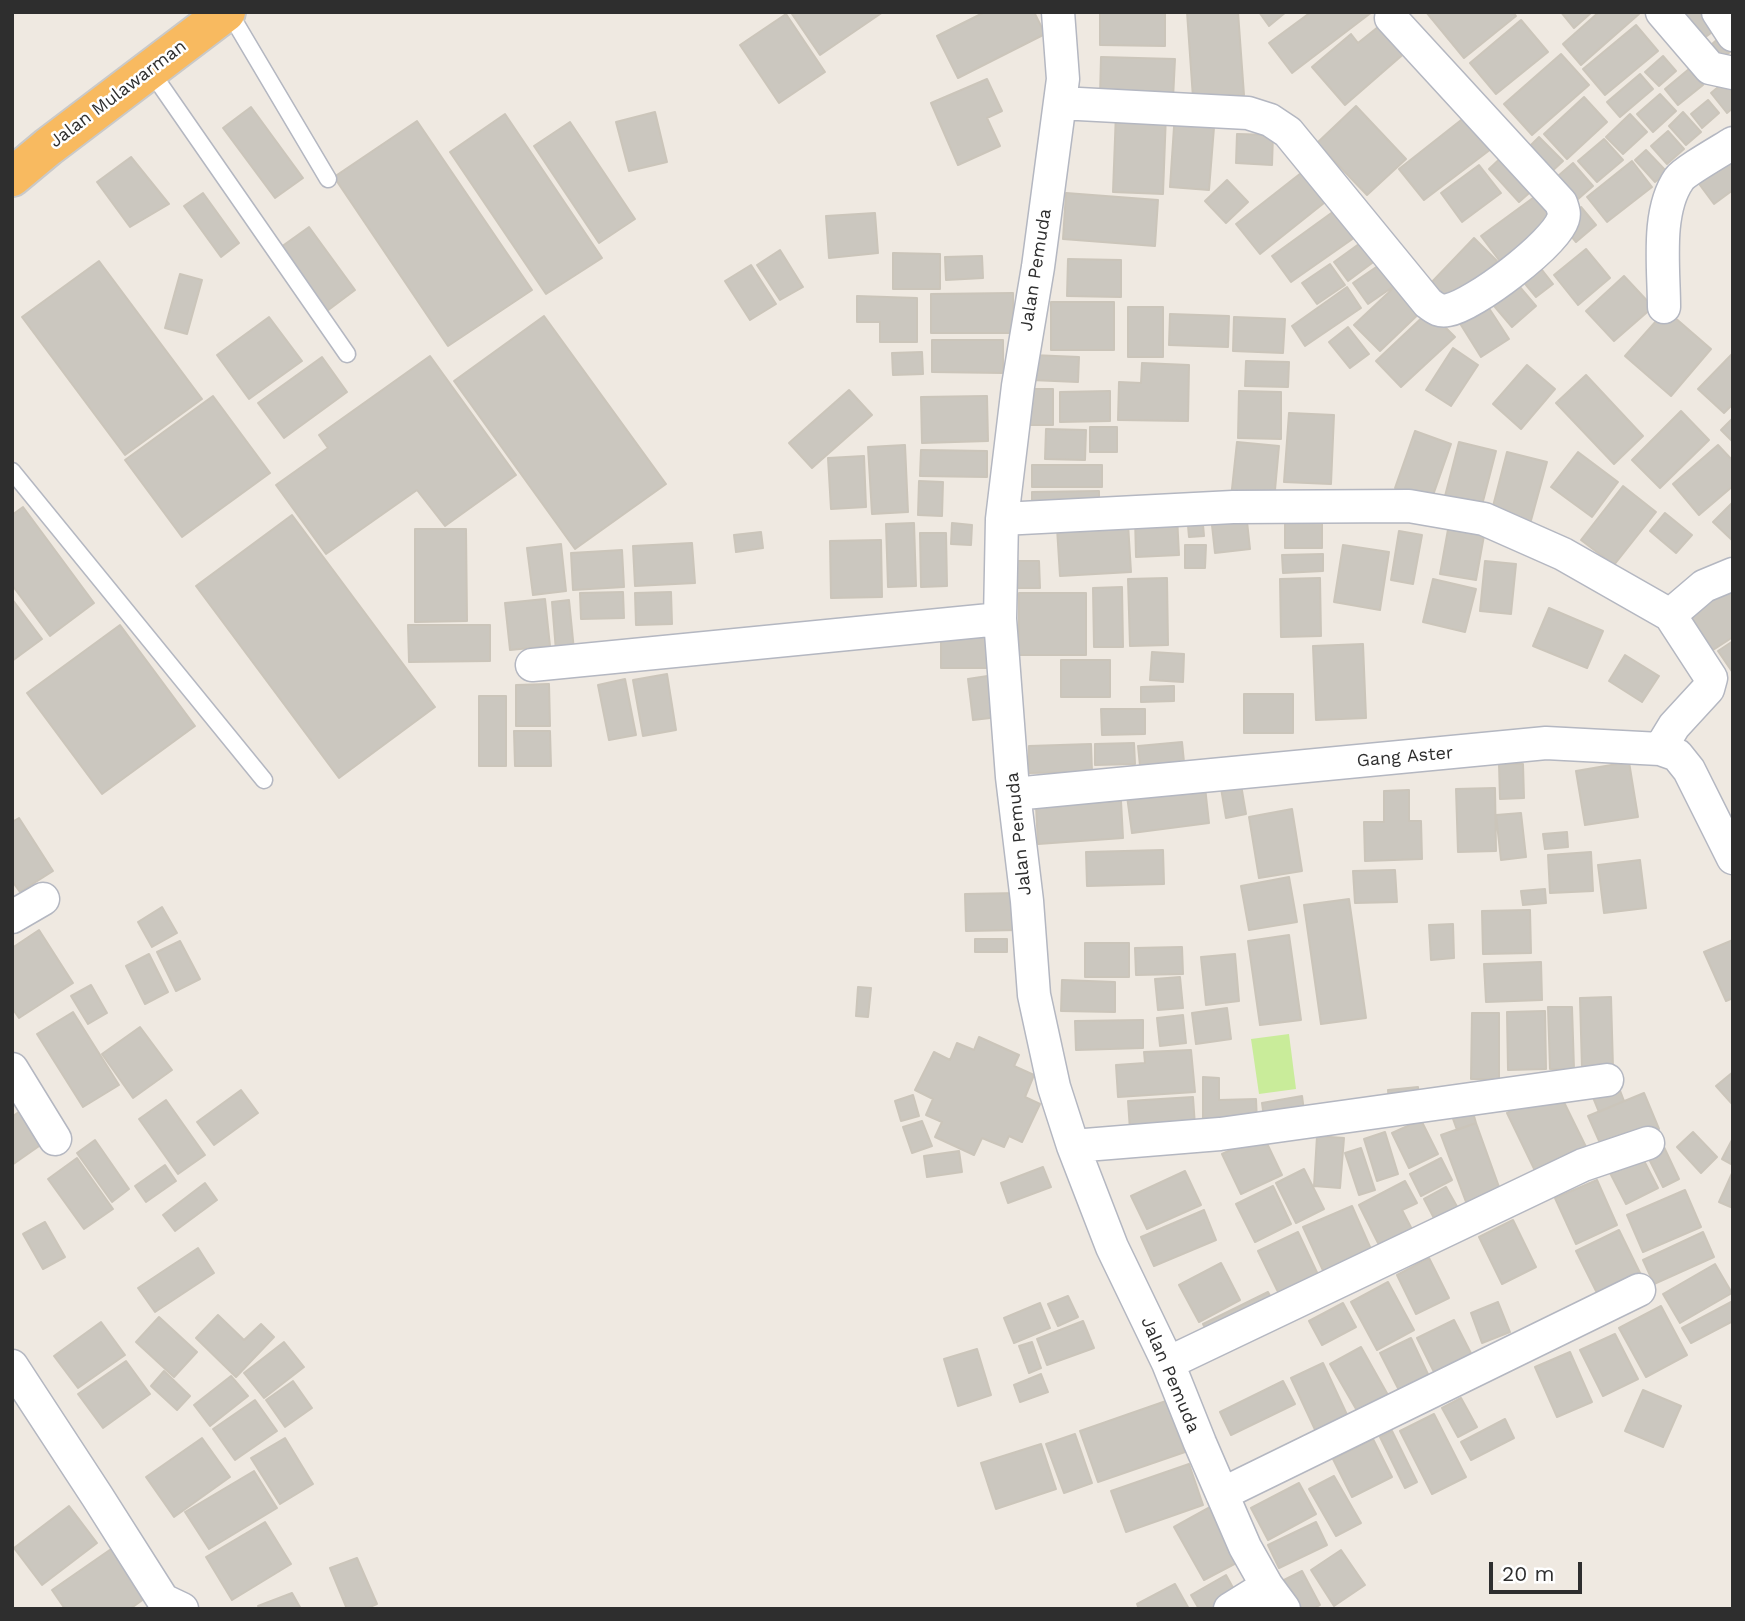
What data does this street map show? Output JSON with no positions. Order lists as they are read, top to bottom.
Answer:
{
  "streets": {
    "highway": ["Jalan Mulawarman"],
    "street": ["Jalan Pemuda", "Gang Aster"]
  },
  "crossings": [
    ["Jalan Pemuda", "Gang Aster"]
  ],
  "scale_bar": "20 m"
}
